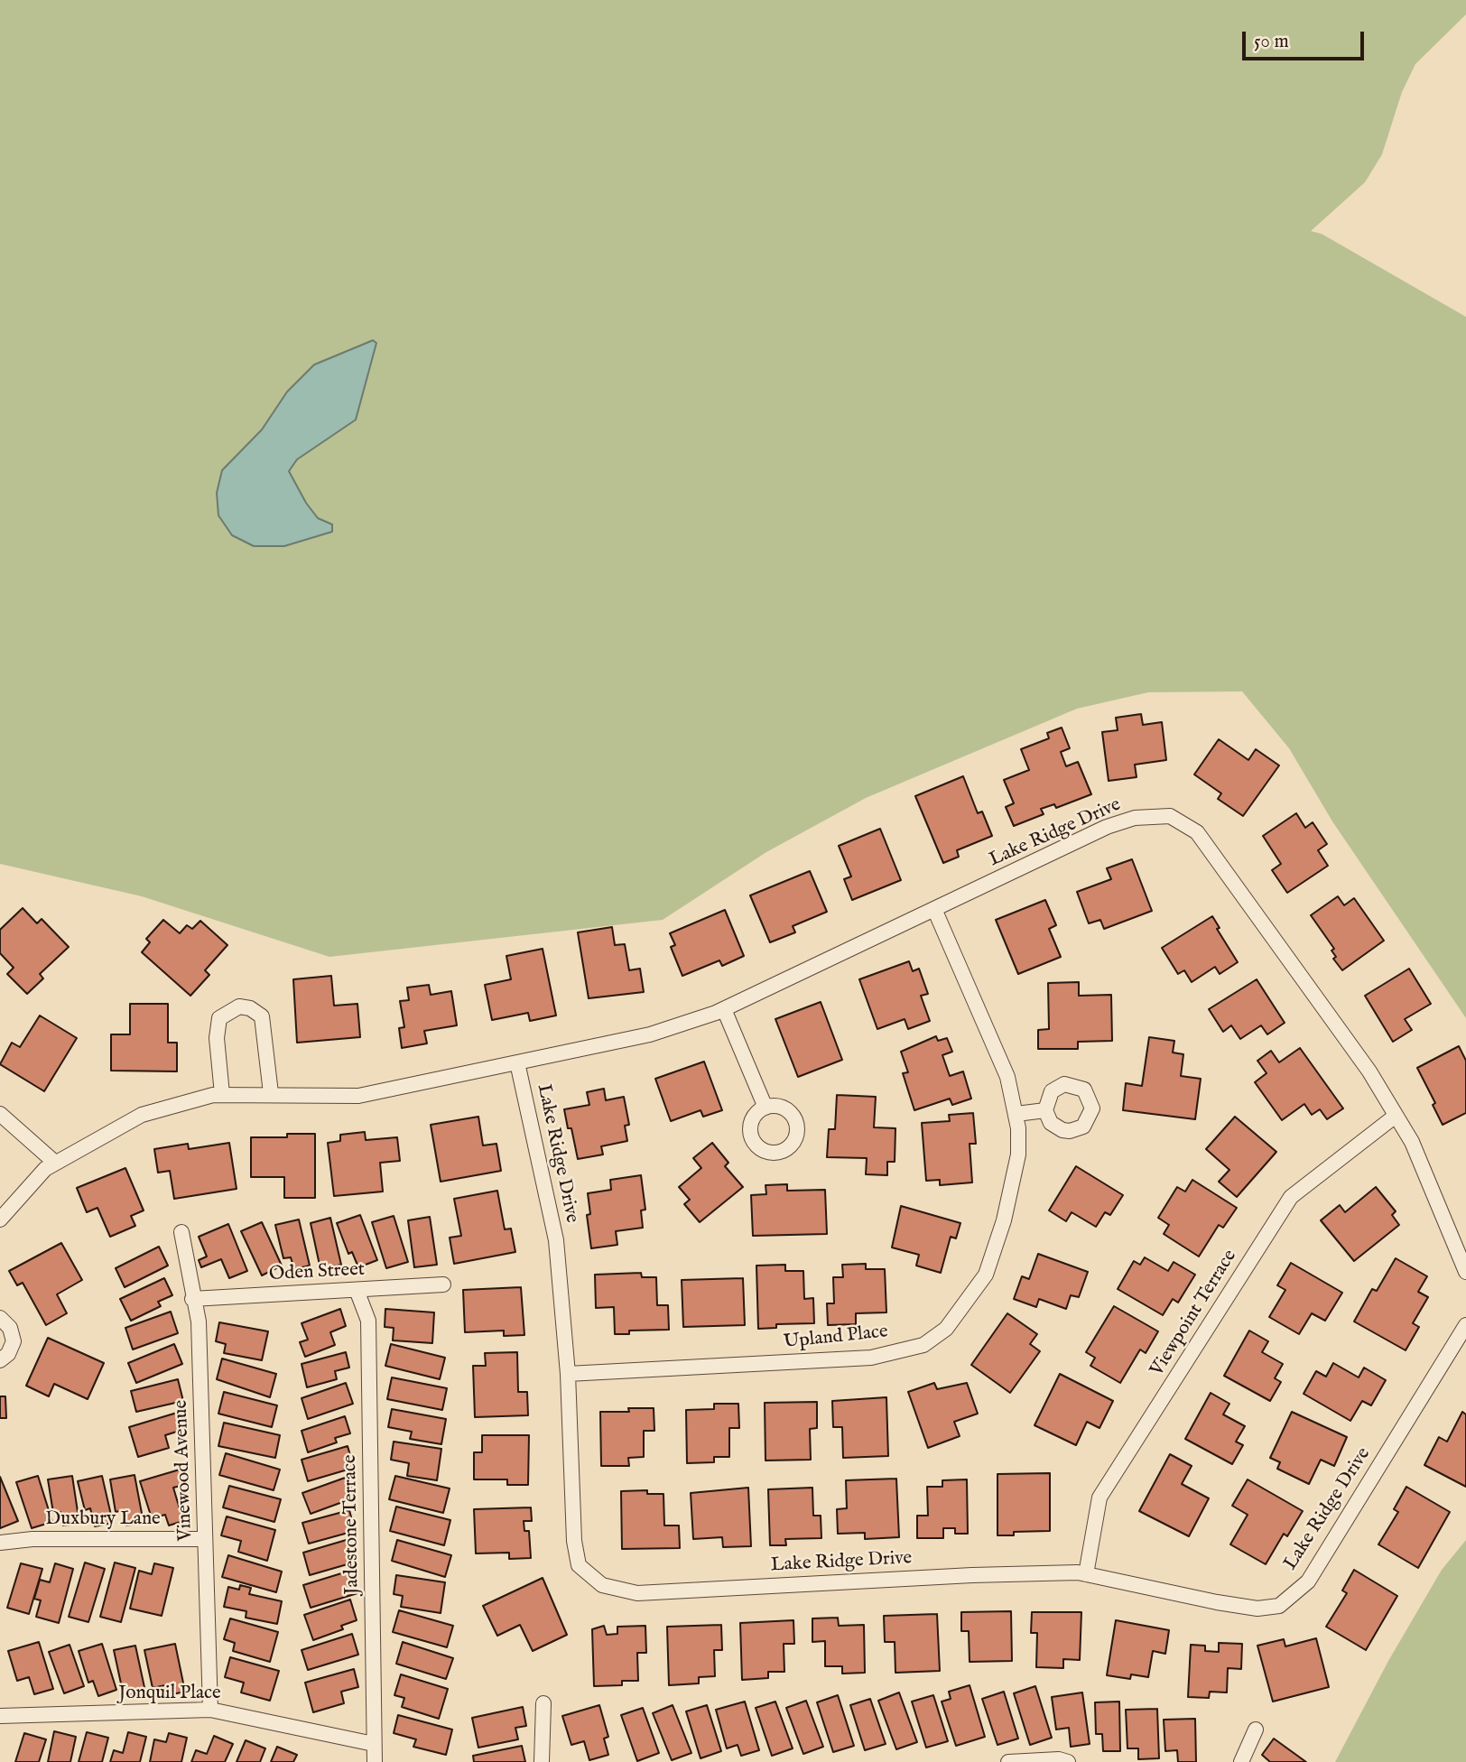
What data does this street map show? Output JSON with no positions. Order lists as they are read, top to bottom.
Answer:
{
  "streets": {
    "street": [
      "Lake Ridge Drive",
      "Oden Street",
      "Viewpoint Terrace",
      "Upland Place",
      "Vinewood Avenue",
      "Duxbury Lane",
      "Jadestone Terrace",
      "Jonquil Place"
    ]
  },
  "crossings": [
    ["Lake Ridge Drive", "Viewpoint Terrace"],
    ["Lake Ridge Drive", "Upland Place"],
    ["Oden Street", "Vinewood Avenue"],
    ["Oden Street", "Jadestone Terrace"],
    ["Vinewood Avenue", "Duxbury Lane"],
    ["Vinewood Avenue", "Jonquil Place"],
    ["Jadestone Terrace", "Jonquil Place"]
  ],
  "scale_bar": "50 m"
}
